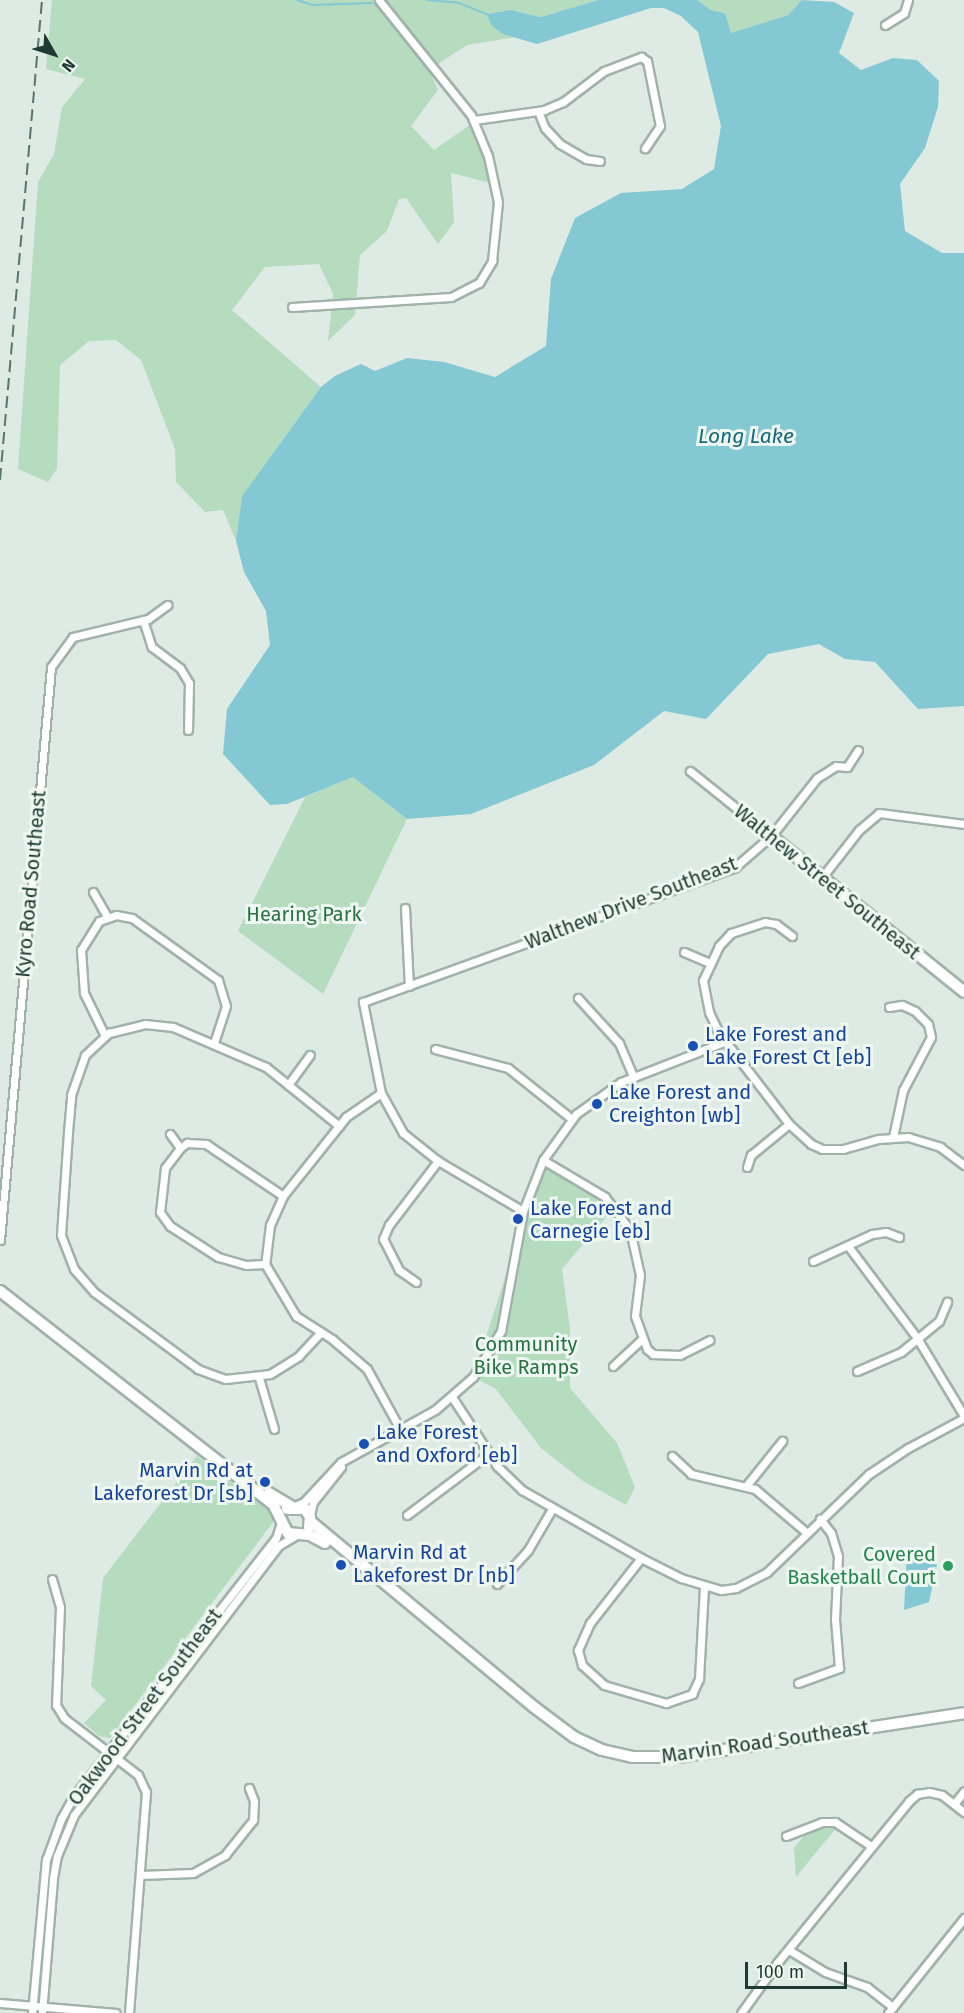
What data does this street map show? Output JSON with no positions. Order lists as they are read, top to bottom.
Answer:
{
  "streets": {
    "street": [
      "Walthew Street Southeast",
      "Kyro Road Southeast",
      "Walthew Drive Southeast",
      "Oakwood Street Southeast",
      "Marvin Road Southeast"
    ]
  },
  "crossings": [
    ["Walthew Street Southeast", "Walthew Drive Southeast"],
    ["Oakwood Street Southeast", "Marvin Road Southeast"]
  ],
  "water": ["Long Lake"],
  "parks": ["Hearing Park", "Community Bike Ramps"],
  "places": [
    "Lake Forest and Lake Forest Ct [eb]",
    "Lake Forest and Creighton [wb]",
    "Lake Forest and Carnegie [eb]",
    "Lake Forest and Oxford [eb]",
    "Marvin Rd at Lakeforest Dr [sb]",
    "Marvin Rd at Lakeforest Dr [nb]",
    "Covered Basketball Court"
  ],
  "scale_bar": "100 m",
  "north": "bottom right"
}
